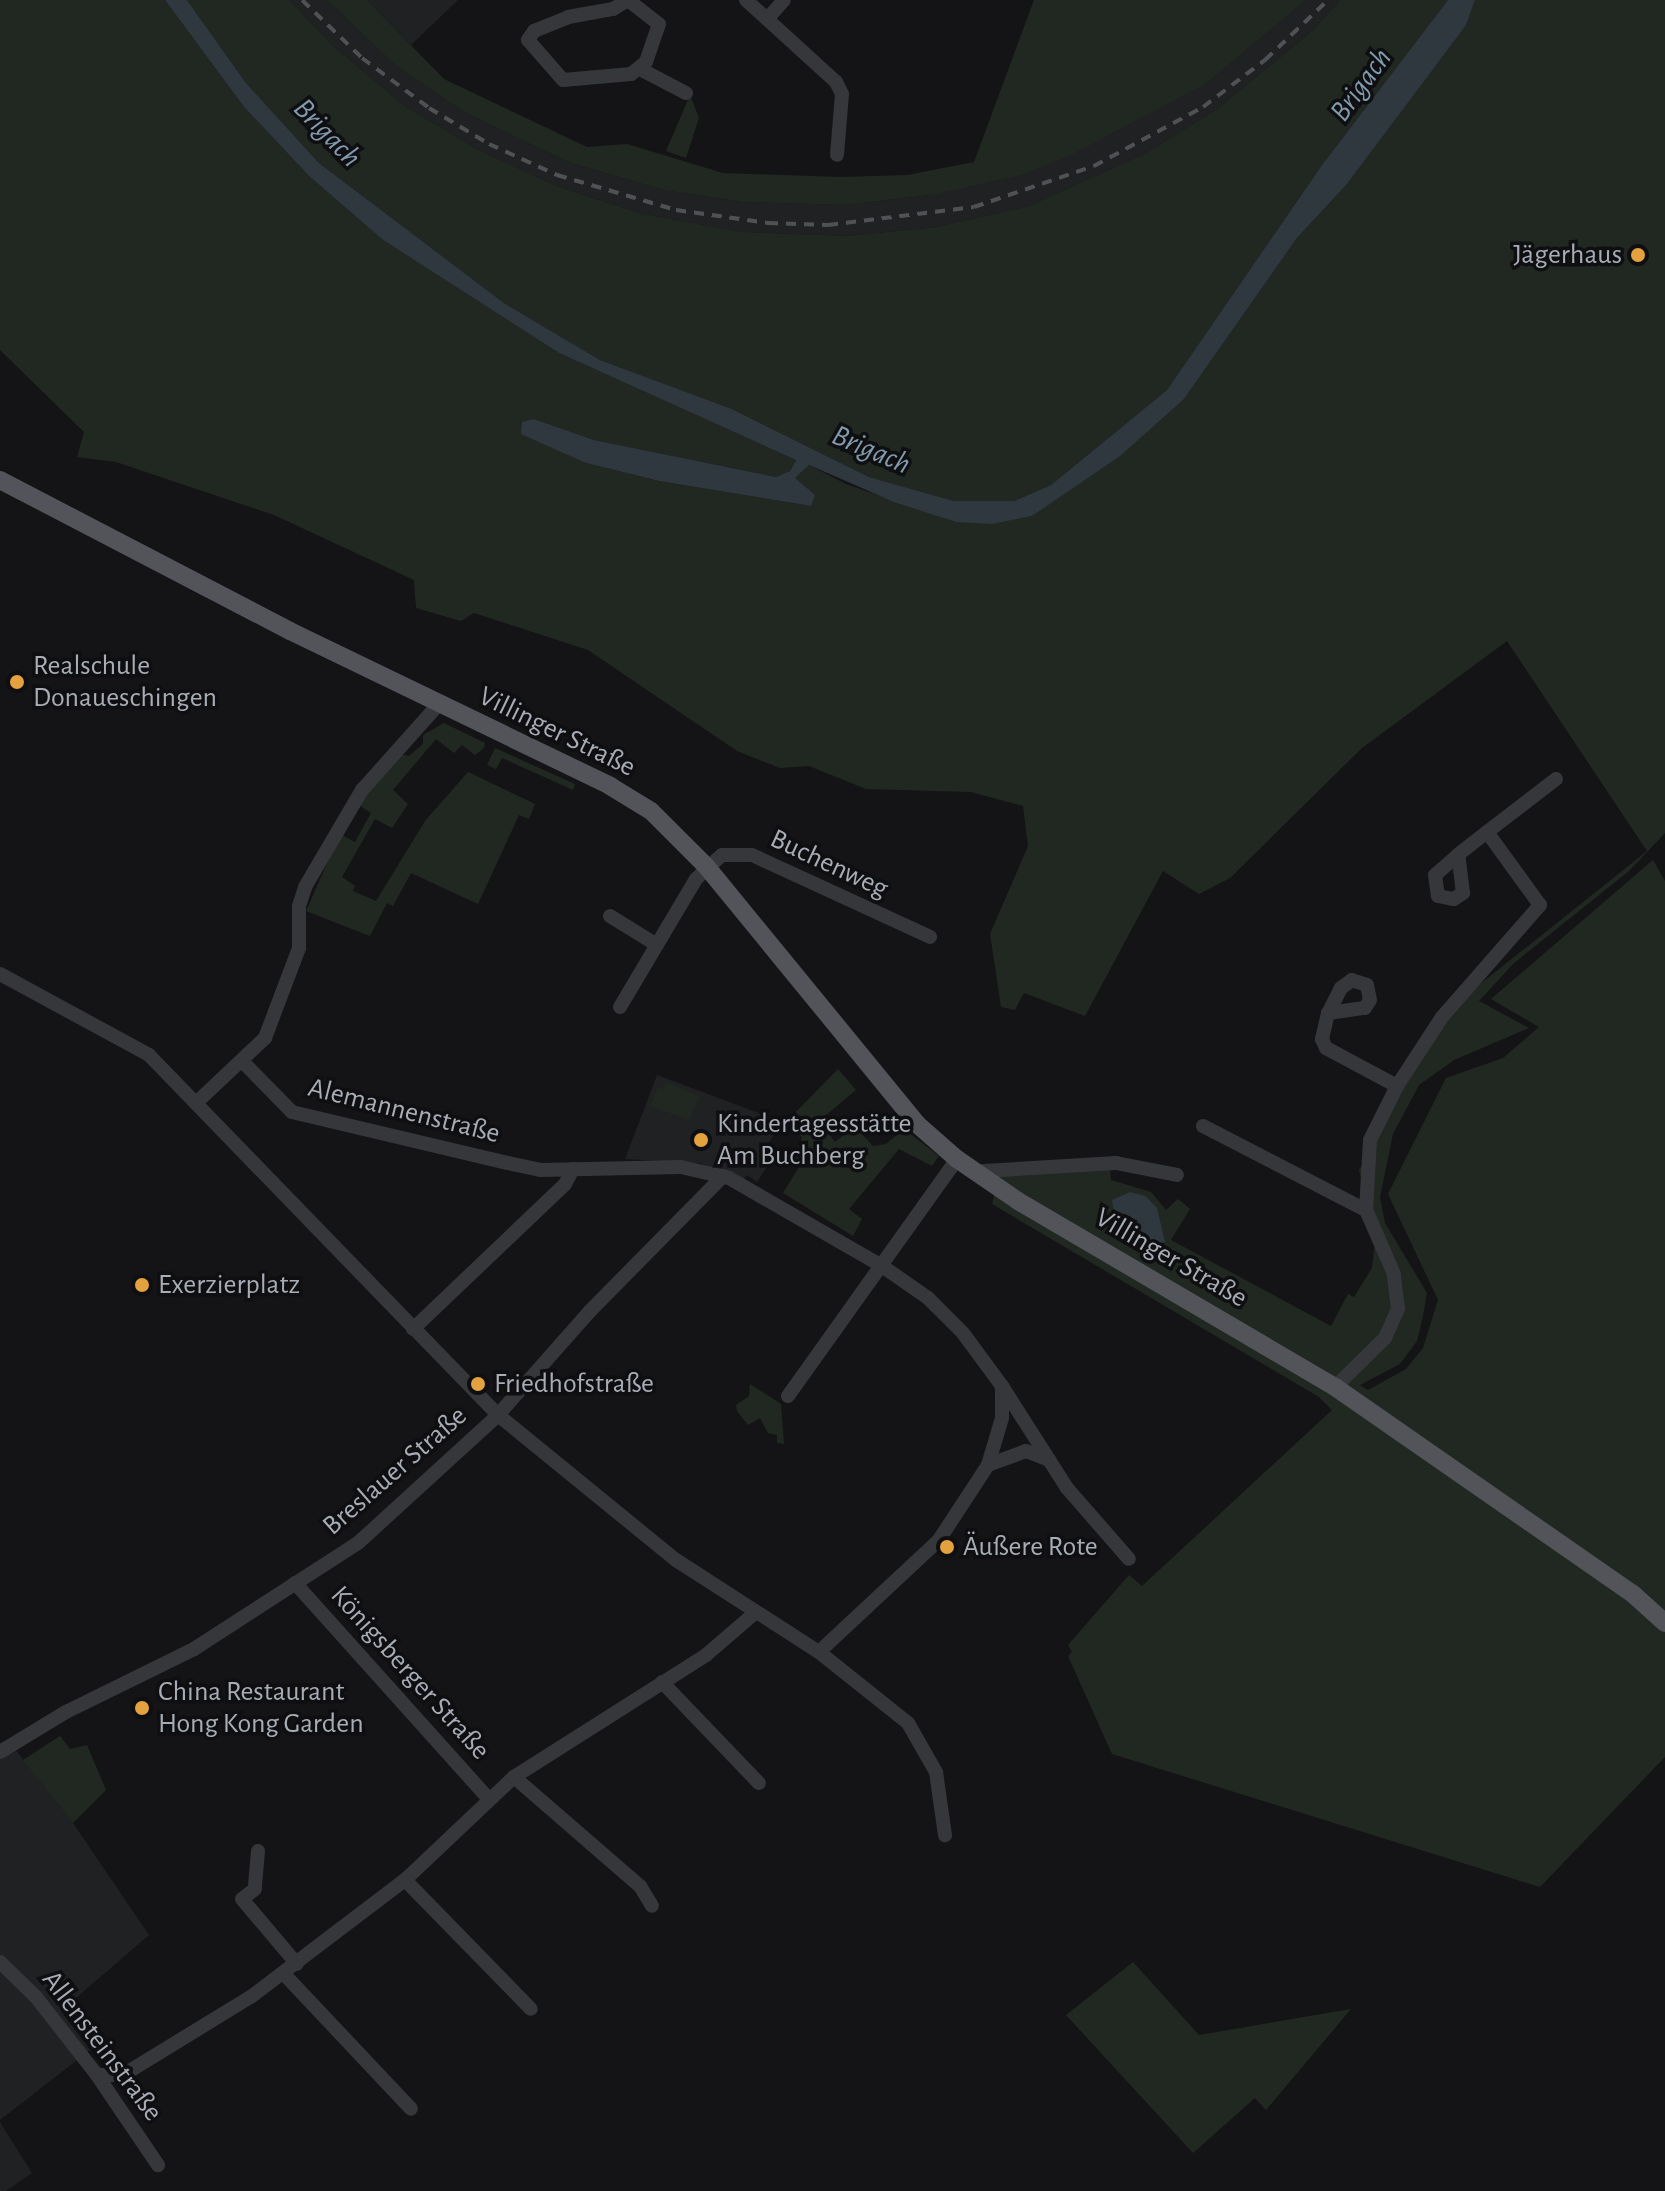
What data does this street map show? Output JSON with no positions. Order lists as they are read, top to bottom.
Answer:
{
  "streets": {
    "main road": ["Villinger Straße"],
    "street": [
      "Buchenweg",
      "Alemannenstraße",
      "Breslauer Straße",
      "Königsberger Straße",
      "Allensteinstraße"
    ]
  },
  "crossings": [
    ["Villinger Straße", "Buchenweg"],
    ["Alemannenstraße", "Breslauer Straße"],
    ["Breslauer Straße", "Königsberger Straße"]
  ],
  "water": ["Brigach"],
  "places": [
    "Jägerhaus",
    "Realschule Donaueschingen",
    "Kindertagesstätte Am Buchberg",
    "Exerzierplatz",
    "Friedhofstraße",
    "Äußere Rote",
    "China Restaurant Hong Kong Garden"
  ]
}
